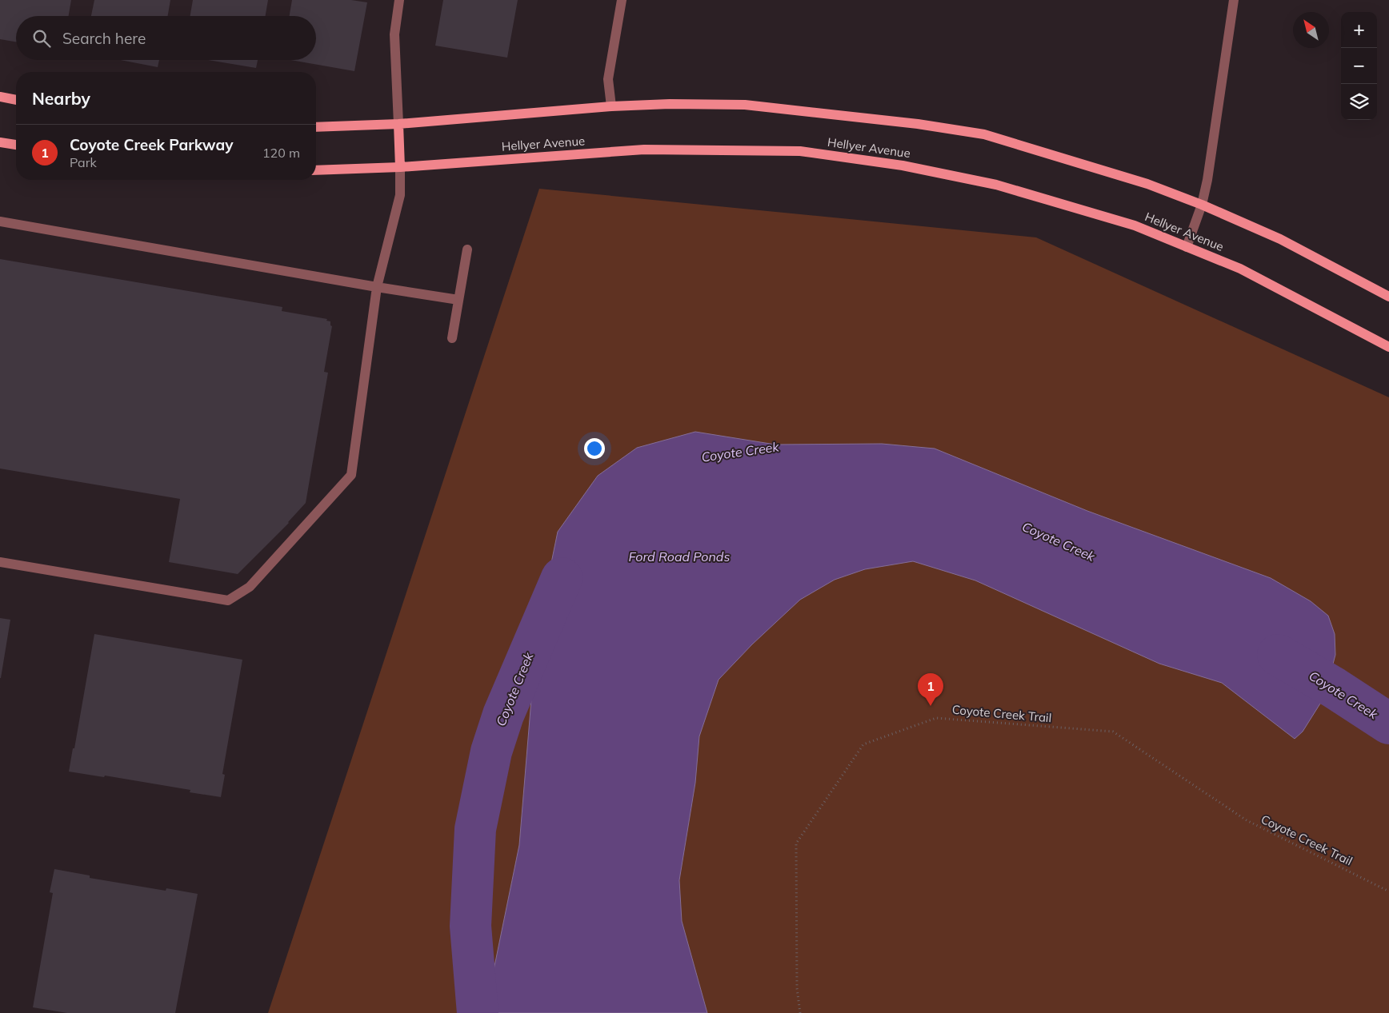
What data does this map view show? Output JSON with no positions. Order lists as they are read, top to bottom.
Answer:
{
  "streets": {
    "main road": ["Hellyer Avenue"],
    "path": ["Coyote Creek Trail"]
  },
  "water": ["Coyote Creek", "Ford Road Ponds"],
  "north": "top left",
  "page": {
    "map_buttons": ["+", "−"],
    "search": "Search here",
    "heading": "Nearby",
    "list": [
      {
        "mark": "1",
        "name": "Coyote Creek Parkway",
        "note": "Park",
        "value": "120 m"
      }
    ],
    "pins": "1"
  }
}
